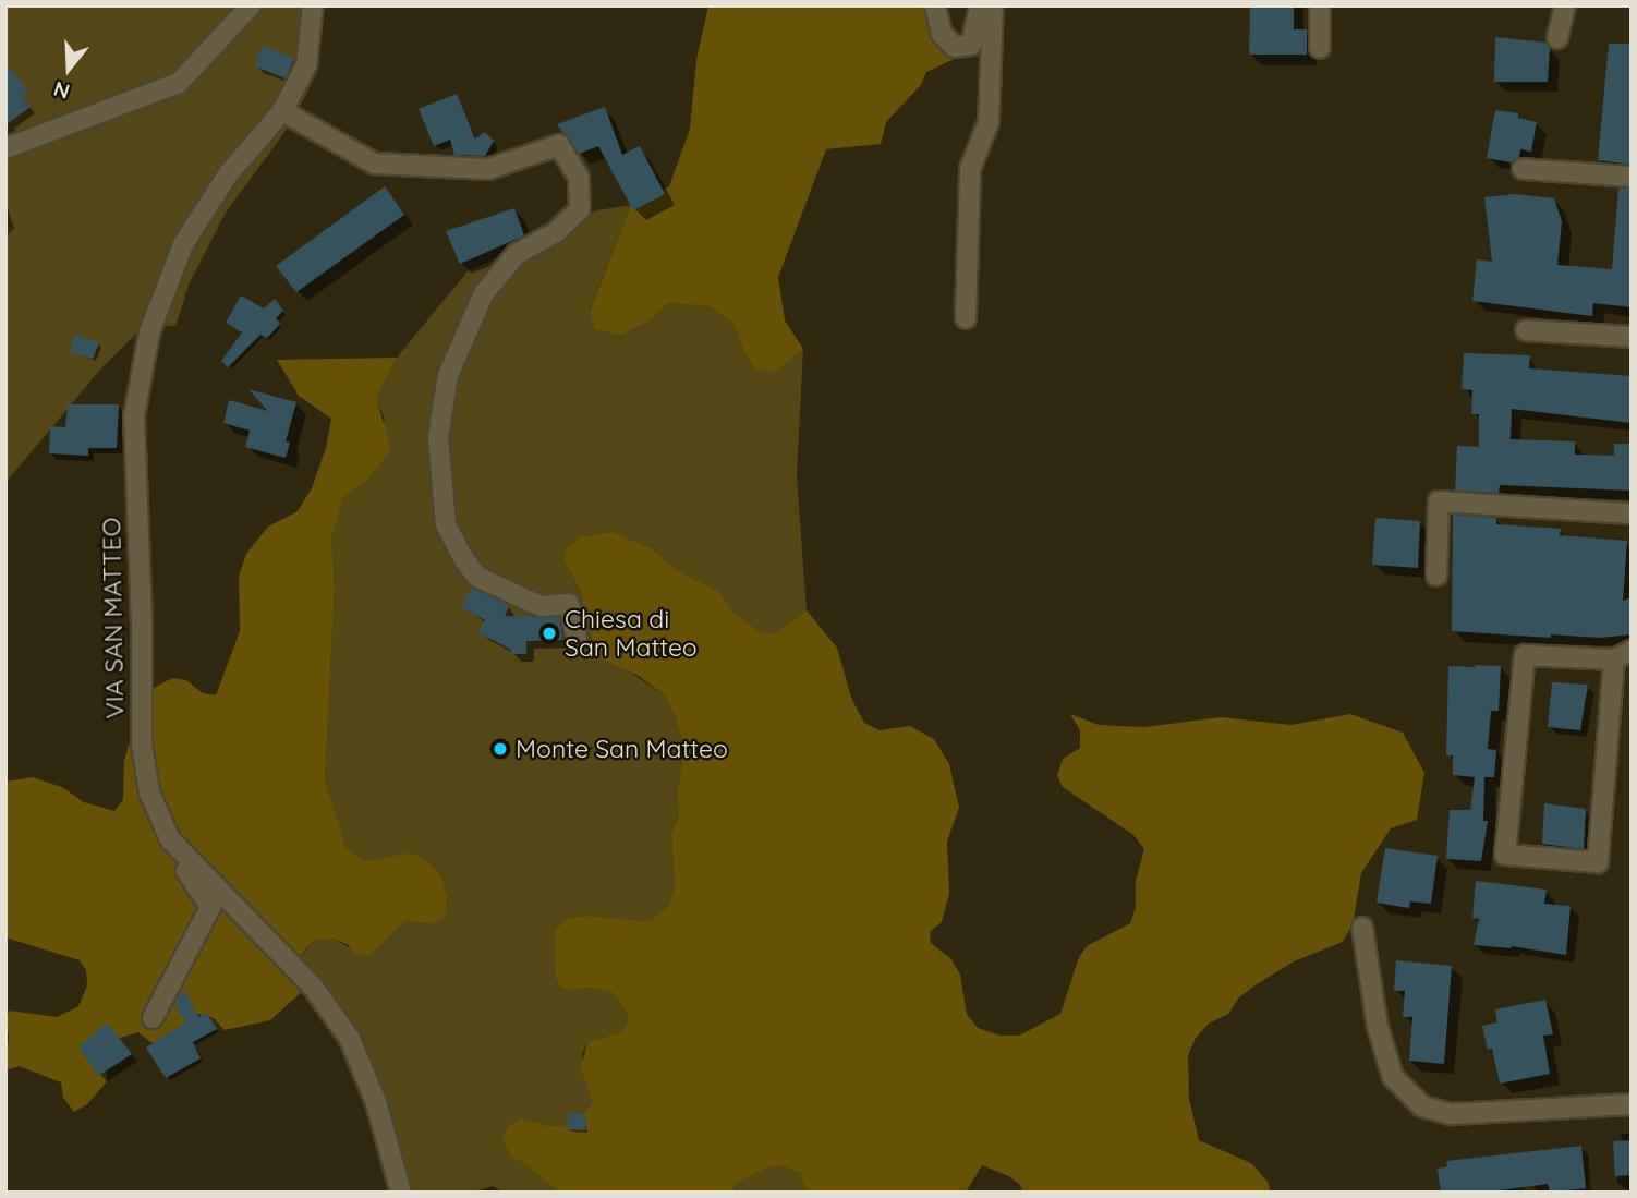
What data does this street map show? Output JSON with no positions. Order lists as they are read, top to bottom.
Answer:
{
  "streets": {
    "street": ["VIA SAN MATTEO"]
  },
  "places": ["Chiesa di San Matteo", "Monte San Matteo"],
  "north": "bottom"
}
